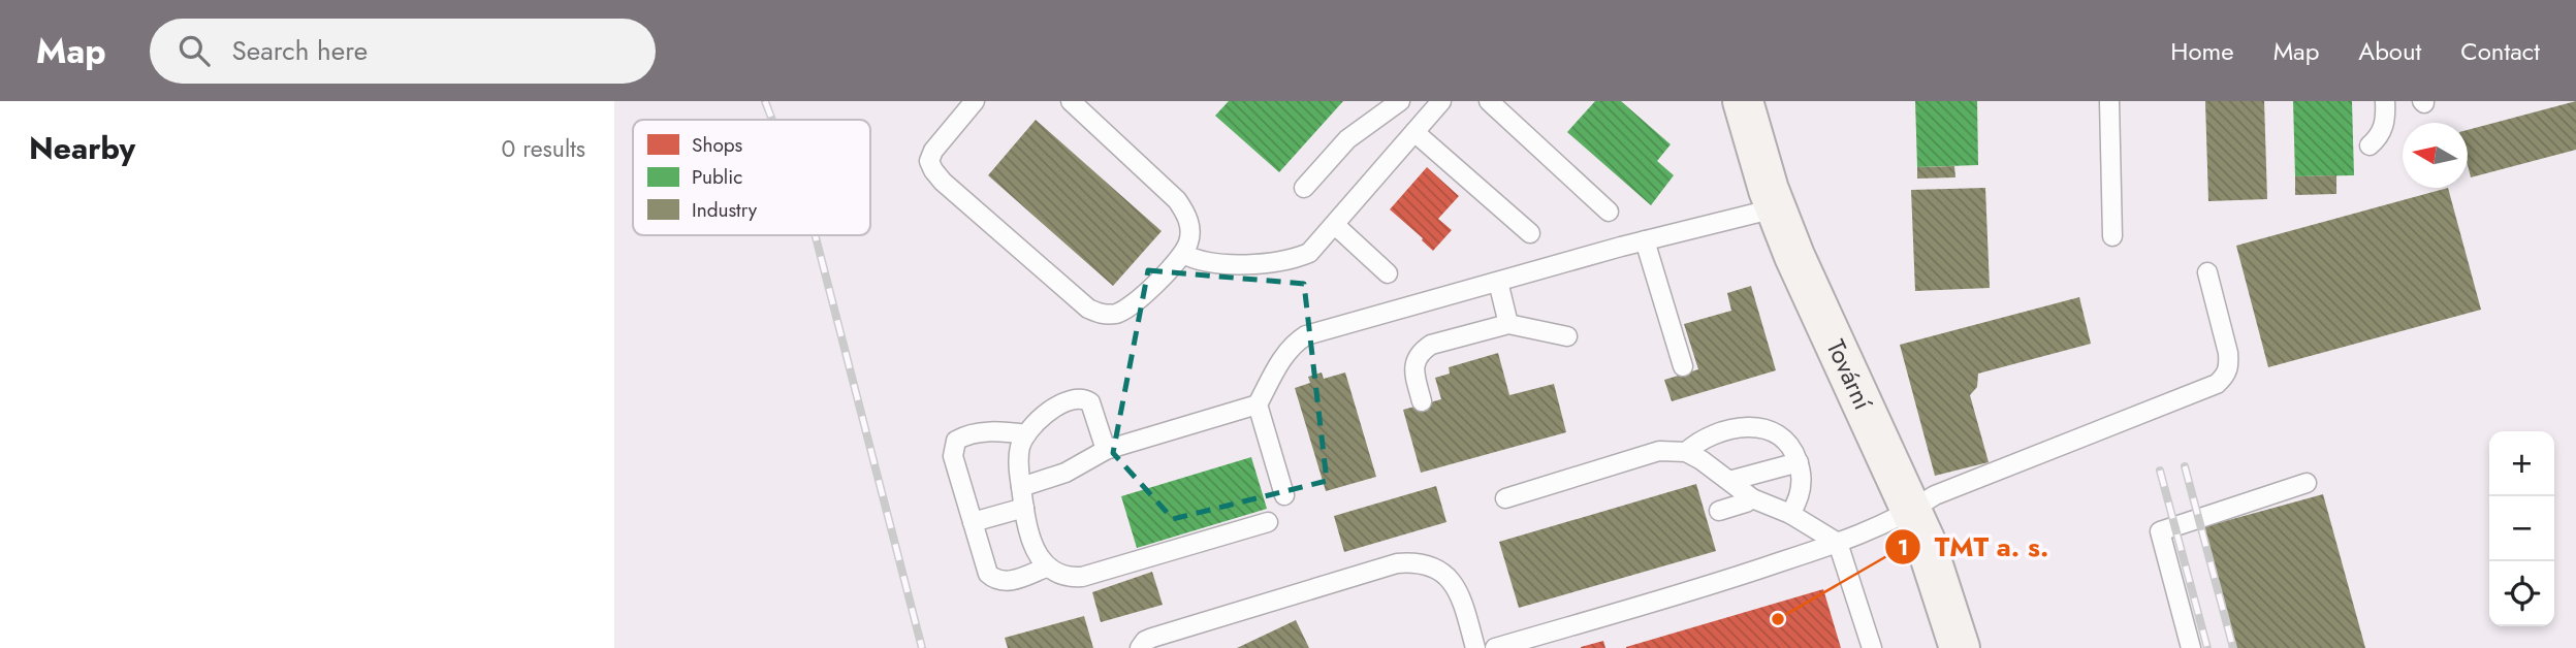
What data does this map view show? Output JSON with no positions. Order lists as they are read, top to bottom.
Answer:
{
  "streets": {
    "street": ["Tovární"]
  },
  "places": ["TMT a. s."],
  "legend": ["Shops", "Public", "Industry"],
  "north": "left",
  "page": {
    "header": "Map",
    "search": "Search here",
    "nav": [
      "Home",
      "Map",
      "About",
      "Contact"
    ],
    "heading": ["Nearby", "0 results"],
    "map_buttons": ["+", "−"]
  }
}
